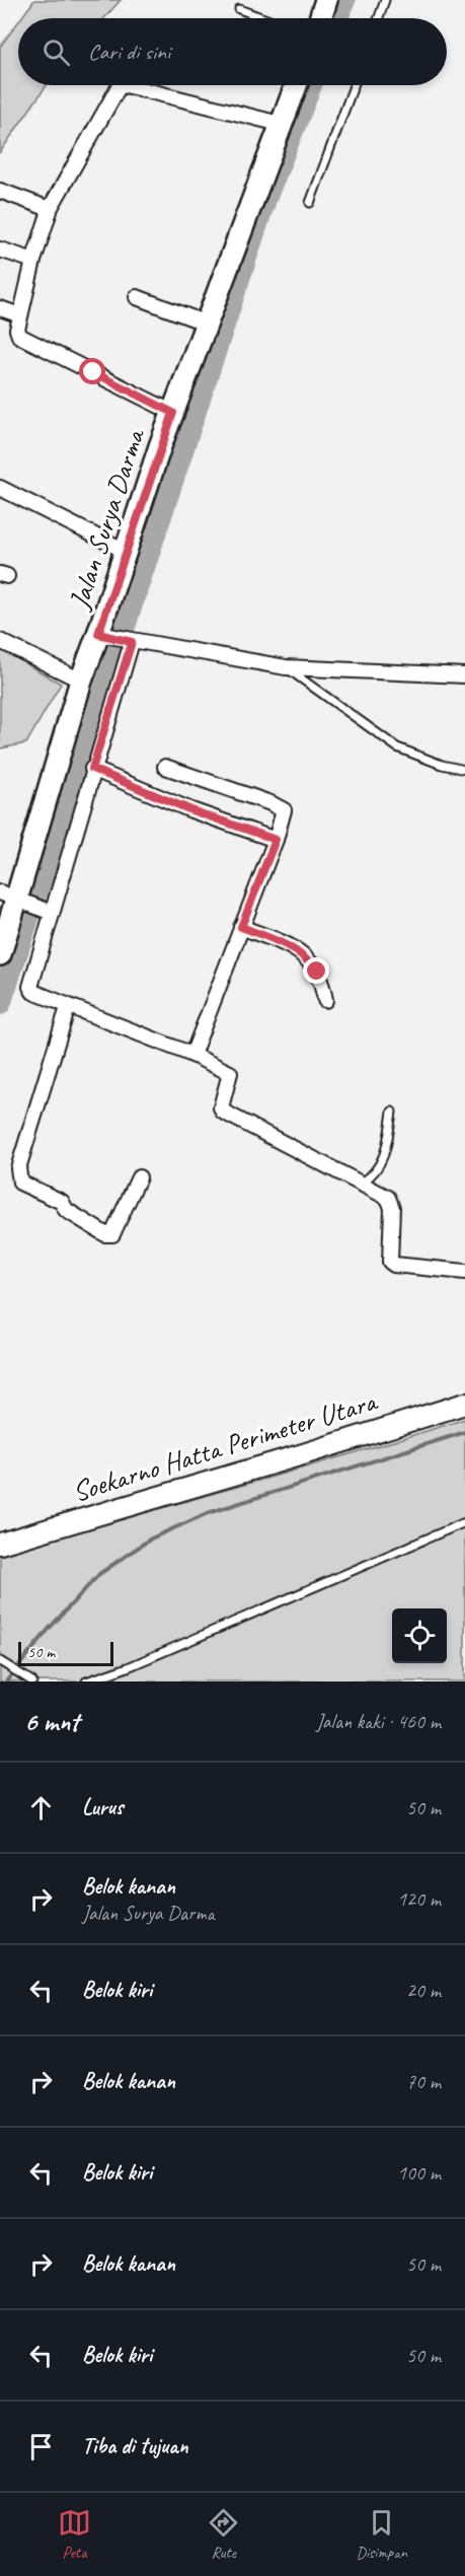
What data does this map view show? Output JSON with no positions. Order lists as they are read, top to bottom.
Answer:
{
  "streets": {
    "main road": ["Jalan Surya Darma", "Soekarno Hatta Perimeter Utara"]
  },
  "scale_bar": "50 m",
  "page": {
    "search": "Cari di sini",
    "scale": "50 m",
    "heading": ["6 mnt", "Jalan kaki · 460 m"],
    "list": [
      ["Lurus", "50 m"],
      ["Belok kanan", "Jalan Surya Darma", "120 m"],
      ["Belok kiri", "20 m"],
      ["Belok kanan", "70 m"],
      ["Belok kiri", "100 m"],
      ["Belok kanan", "50 m"],
      ["Belok kiri", "50 m"],
      "Tiba di tujuan"
    ],
    "nav": ["Peta", "Rute", "Disimpan"]
  }
}
